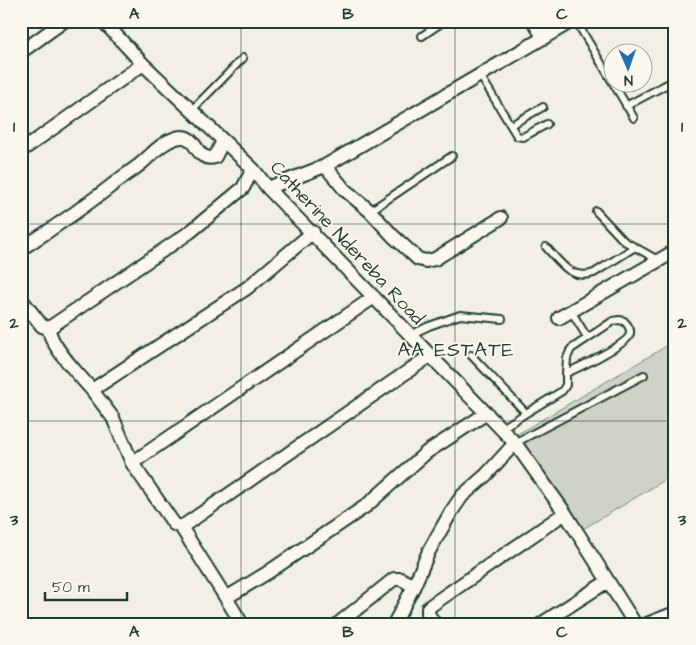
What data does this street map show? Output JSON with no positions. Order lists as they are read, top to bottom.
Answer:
{
  "streets": {
    "street": ["Catherine Ndereba Road"]
  },
  "districts": ["AA ESTATE"],
  "scale_bar": "50 m",
  "north": "bottom",
  "grid": {
    "columns": ["A", "B", "C"],
    "rows": ["1", "2", "3"]
  }
}
